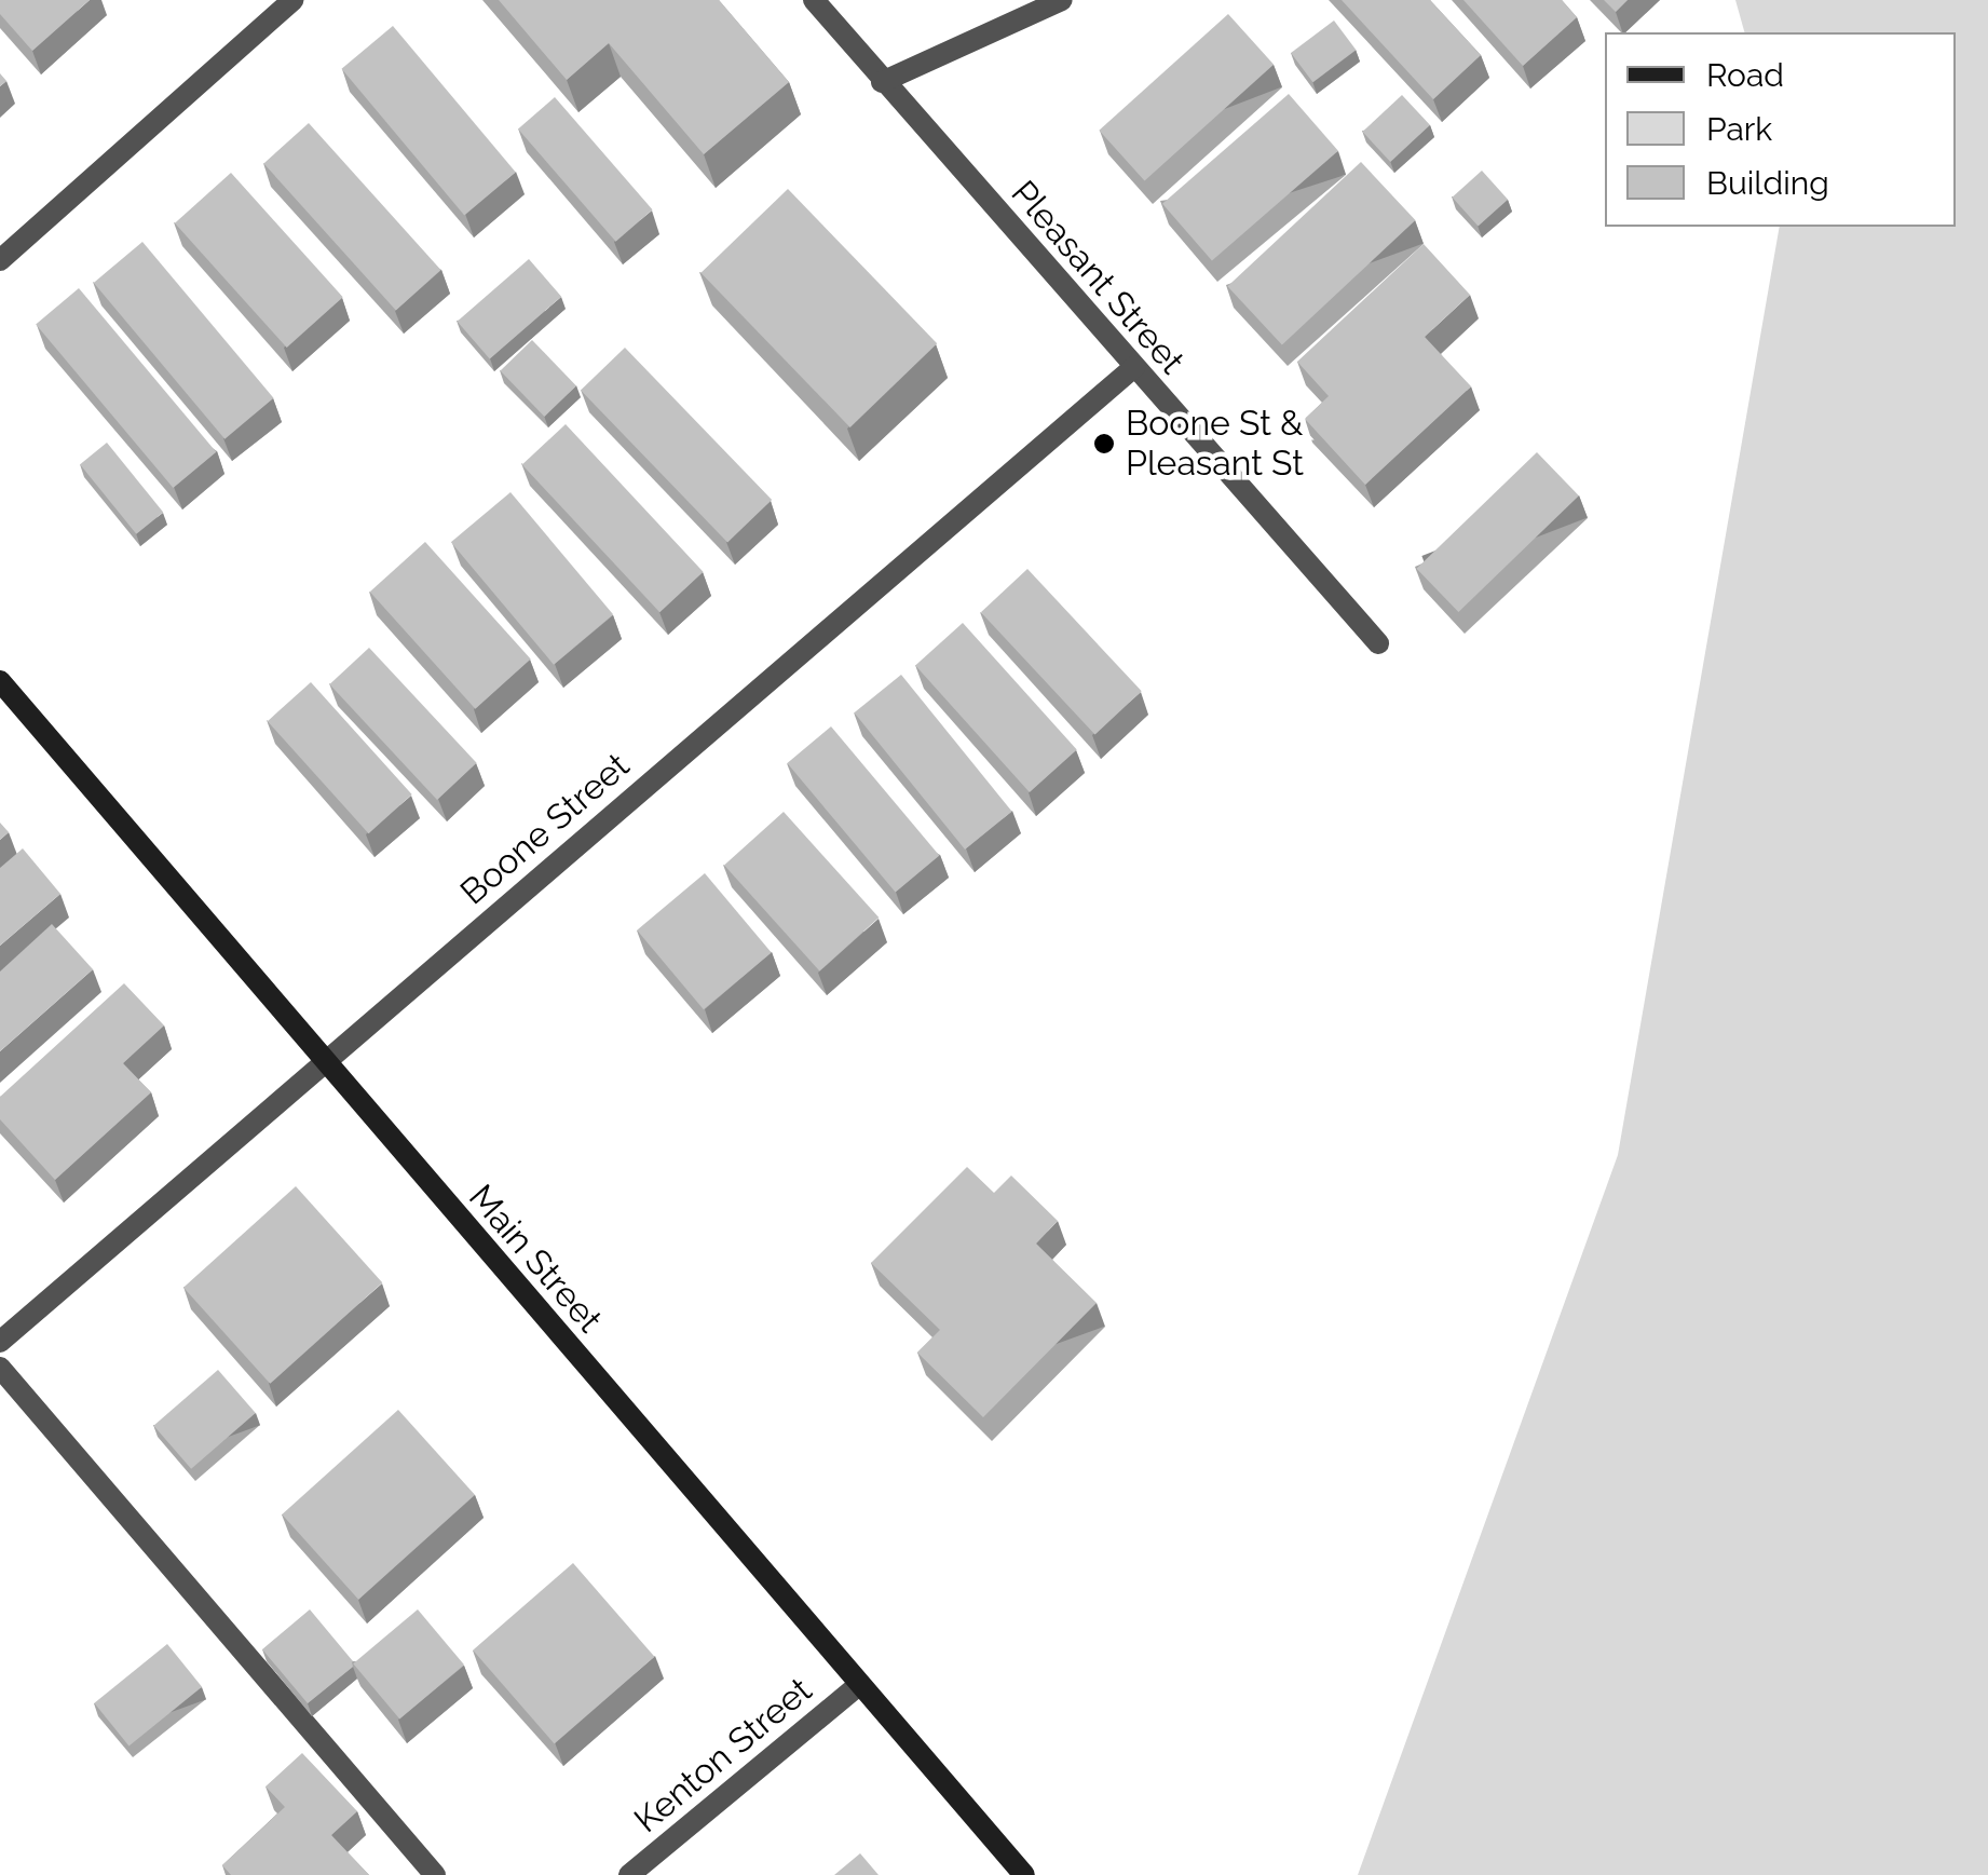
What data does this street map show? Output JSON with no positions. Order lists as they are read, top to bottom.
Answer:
{
  "streets": {
    "street": [
      "Pleasant Street",
      "Boone Street",
      "Main Street",
      "Kenton Street"
    ]
  },
  "crossings": [
    ["Pleasant Street", "Boone Street"],
    ["Boone Street", "Main Street"],
    ["Main Street", "Kenton Street"]
  ],
  "places": ["Boone St & Pleasant St"],
  "legend": ["Road", "Park", "Building"]
}
